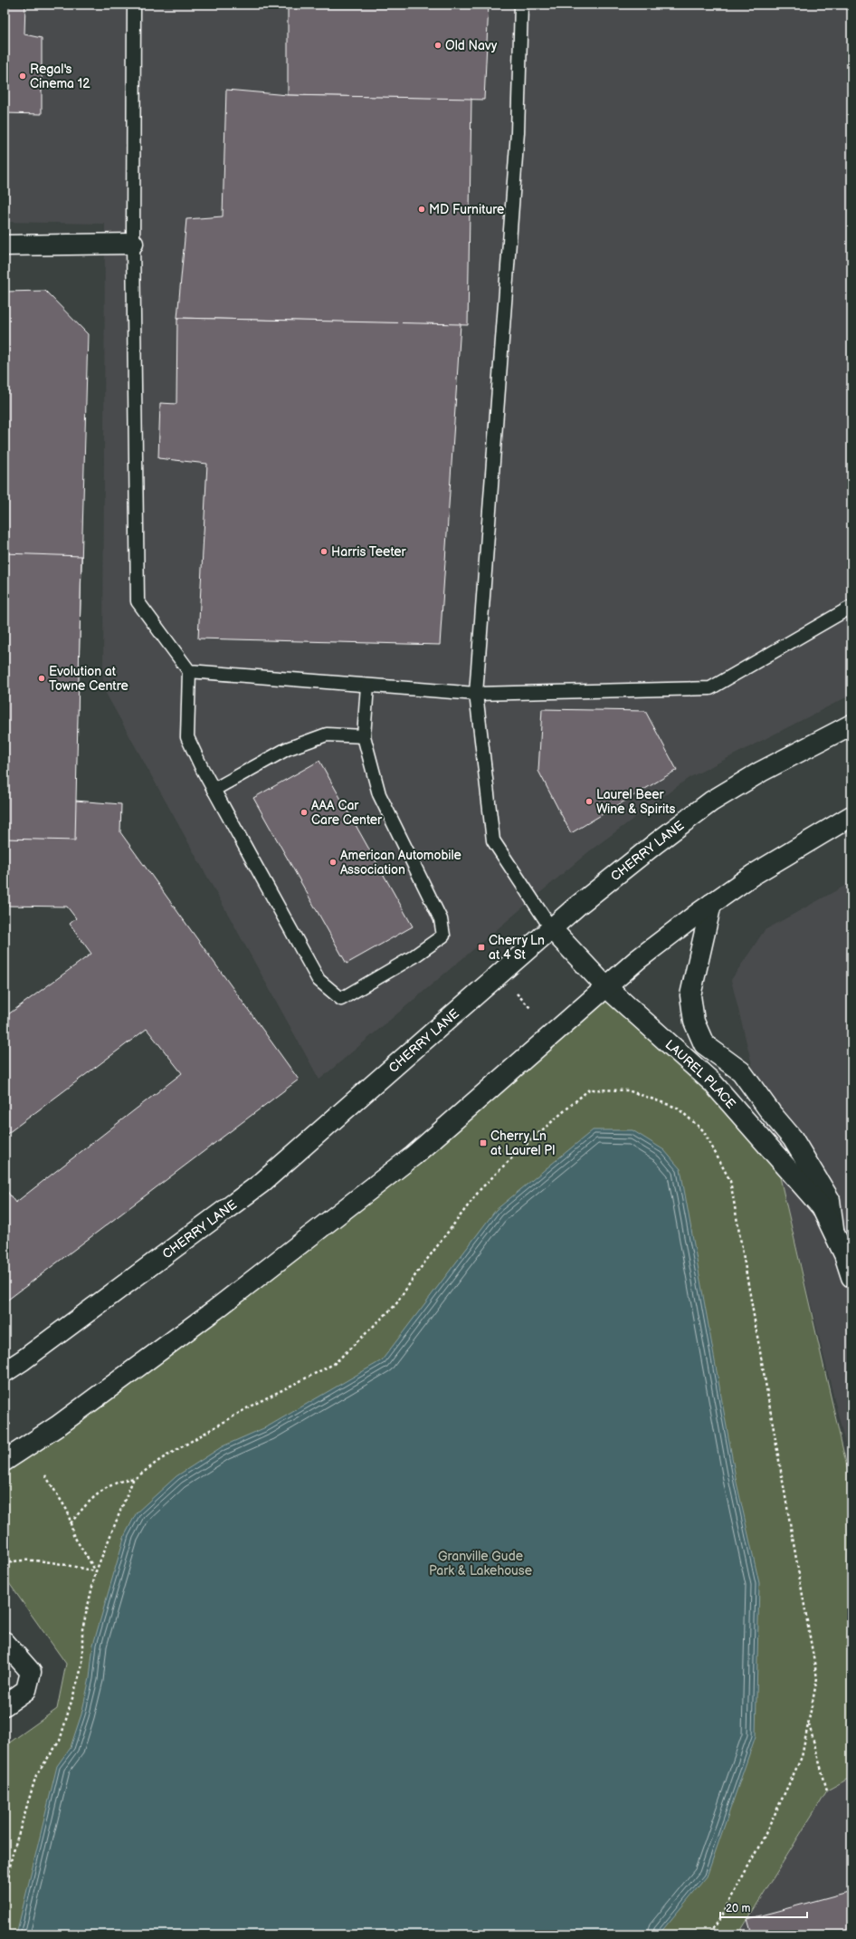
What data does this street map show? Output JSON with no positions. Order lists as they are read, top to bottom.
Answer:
{
  "streets": {
    "main road": ["CHERRY LANE", "LAUREL PLACE"]
  },
  "crossings": [
    ["CHERRY LANE", "LAUREL PLACE"]
  ],
  "parks": ["Granville Gude Park & Lakehouse"],
  "places": {
    "other": [
      "Old Navy",
      "Regal's Cinema 12",
      "MD Furniture",
      "Harris Teeter",
      "Evolution at Towne Centre",
      "Laurel Beer Wine & Spirits",
      "AAA Car Care Center",
      "American Automobile Association"
    ],
    "transit": ["Cherry Ln at 4 St", "Cherry Ln at Laurel Pl"]
  },
  "scale_bar": "20 m"
}
